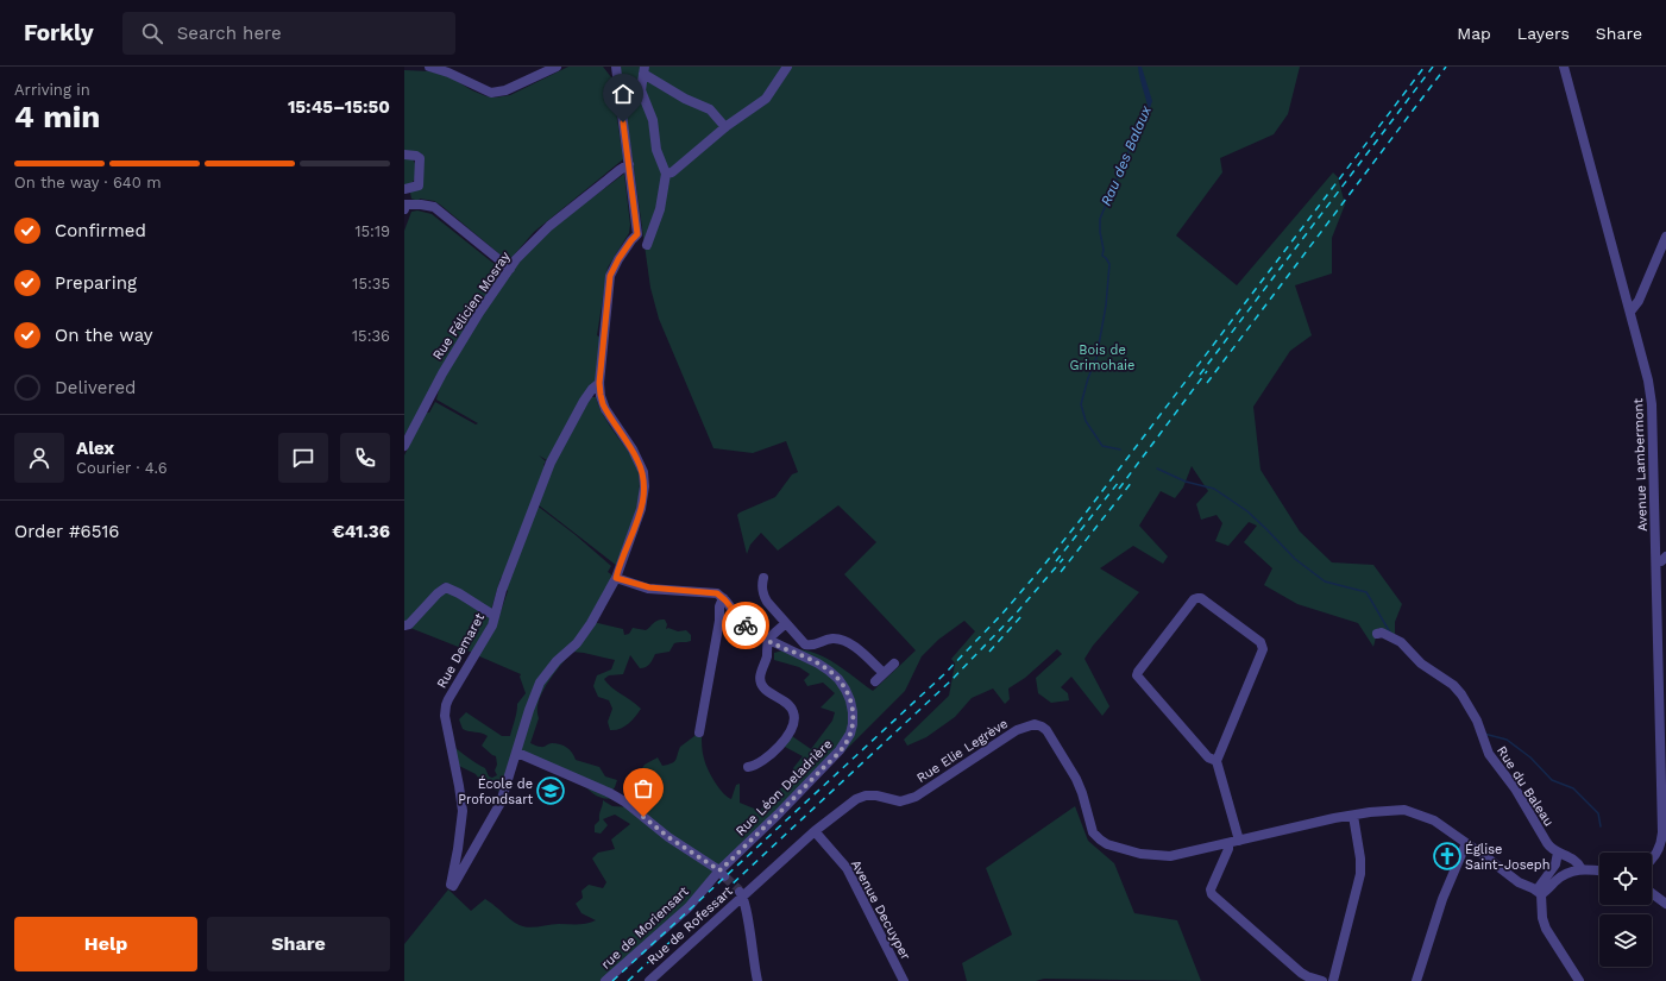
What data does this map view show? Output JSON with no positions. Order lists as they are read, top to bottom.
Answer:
{
  "streets": {
    "street": [
      "Rue Félicien Mosray",
      "Avenue Lambermont",
      "Rue Demaret",
      "Rue Elie Legrève",
      "Rue du Baleau",
      "Rue Léon Deladrière",
      "Avenue Decuyper",
      "Rue de Rofessart",
      "rue de Moriensart"
    ]
  },
  "crossings": [
    ["Rue Elie Legrève", "Avenue Decuyper"],
    ["Rue Elie Legrève", "Rue de Rofessart"],
    ["Rue Léon Deladrière", "rue de Moriensart"]
  ],
  "water": ["Rau des Balaux"],
  "parks": ["Bois de Grimohaie"],
  "places": {
    "school or university": ["École de Profondsart"],
    "church": ["Église Saint-Joseph"]
  },
  "page": {
    "header": "Forkly",
    "search": "Search here",
    "nav": ["Map", "Layers", "Share"],
    "heading": ["4 min", "Arriving in", "15:45–15:50"],
    "panel": [
      "Alex",
      "Courier · 4.6",
      "Order #6516",
      "€41.36"
    ],
    "bar": "On the way · 640 m",
    "list": [
      ["Confirmed", "15:19"],
      ["Preparing", "15:35"],
      ["On the way", "15:36"],
      "Delivered"
    ],
    "buttons": ["Help", "Share"]
  }
}
